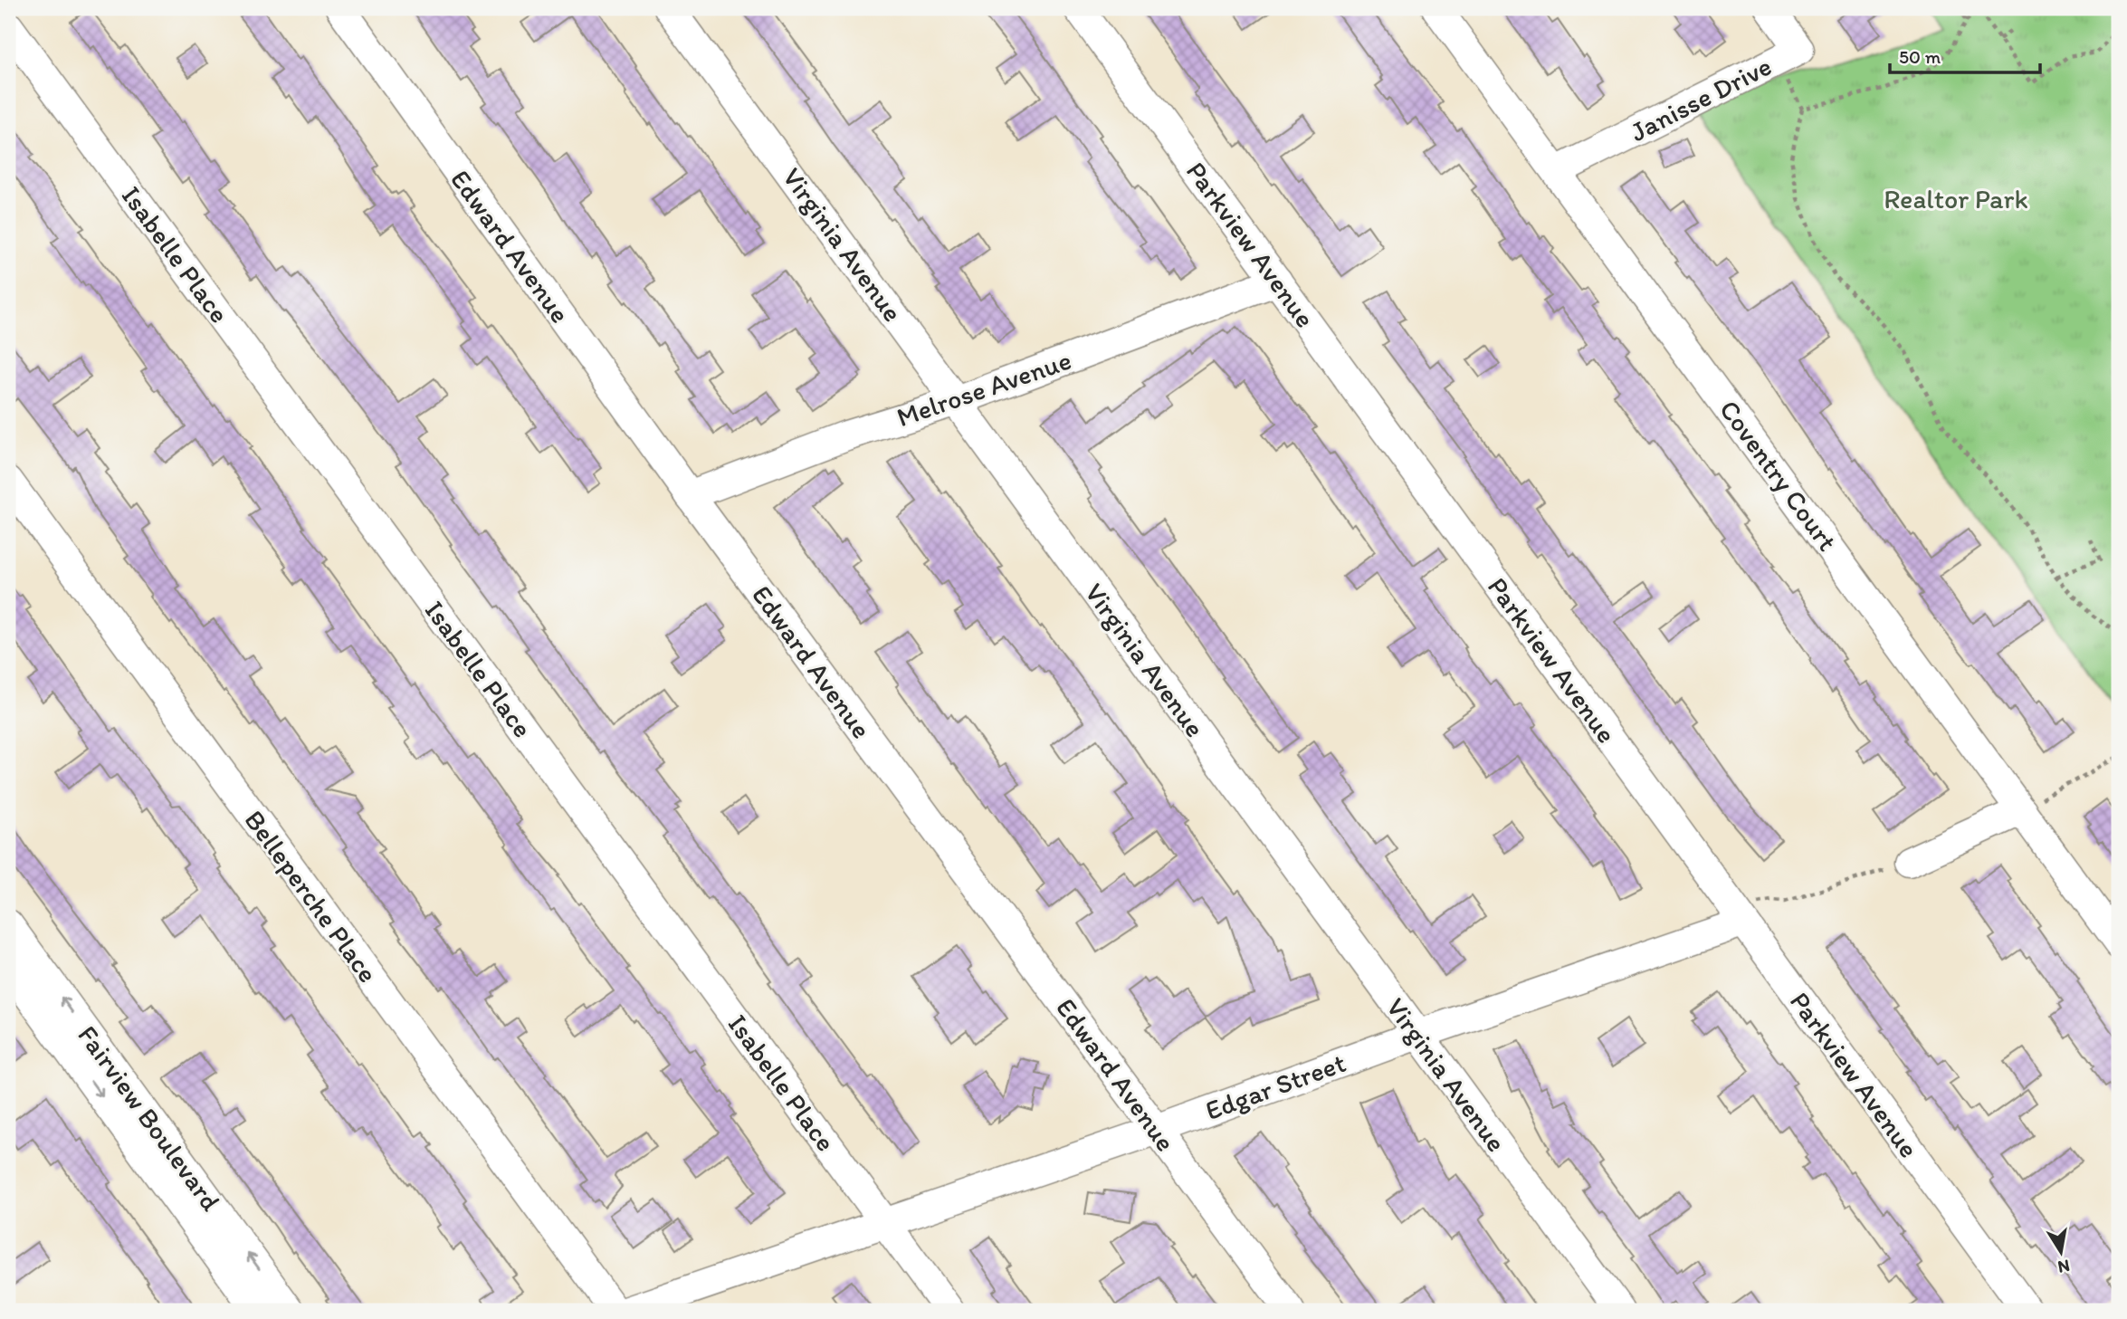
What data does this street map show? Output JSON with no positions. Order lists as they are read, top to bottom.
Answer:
{
  "streets": {
    "street": [
      "Janisse Drive",
      "Virginia Avenue",
      "Parkview Avenue",
      "Edward Avenue",
      "Isabelle Place",
      "Melrose Avenue",
      "Coventry Court",
      "Belleperche Place",
      "Edgar Street",
      "Fairview Boulevard"
    ]
  },
  "crossings": [
    ["Janisse Drive", "Coventry Court"],
    ["Virginia Avenue", "Melrose Avenue"],
    ["Virginia Avenue", "Edgar Street"],
    ["Parkview Avenue", "Melrose Avenue"],
    ["Parkview Avenue", "Edgar Street"],
    ["Edward Avenue", "Melrose Avenue"],
    ["Edward Avenue", "Edgar Street"],
    ["Isabelle Place", "Edgar Street"]
  ],
  "parks": ["Realtor Park"],
  "scale_bar": "50 m",
  "north": "bottom"
}
